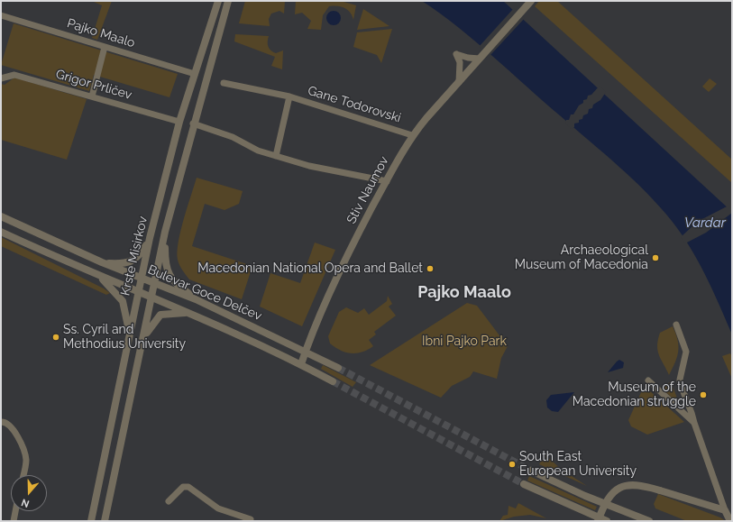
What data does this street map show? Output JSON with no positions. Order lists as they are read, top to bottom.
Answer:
{
  "streets": {
    "street": [
      "Pajko Maalo",
      "Grigor Prličev",
      "Gane Todorovski",
      "Stiv Naumov",
      "Krste Misirkov",
      "Bulevar Goce Delčev"
    ]
  },
  "crossings": [
    ["Pajko Maalo", "Krste Misirkov"],
    ["Grigor Prličev", "Krste Misirkov"],
    ["Gane Todorovski", "Stiv Naumov"],
    ["Stiv Naumov", "Bulevar Goce Delčev"],
    ["Krste Misirkov", "Bulevar Goce Delčev"]
  ],
  "districts": ["Pajko Maalo"],
  "water": ["Vardar"],
  "parks": ["Ibni Pajko Park"],
  "places": [
    "Archaeological Museum of Macedonia",
    "Macedonian National Opera and Ballet",
    "Ss. Cyril and Methodius University",
    "Museum of the Macedonian struggle",
    "South East European University"
  ],
  "north": "bottom"
}
